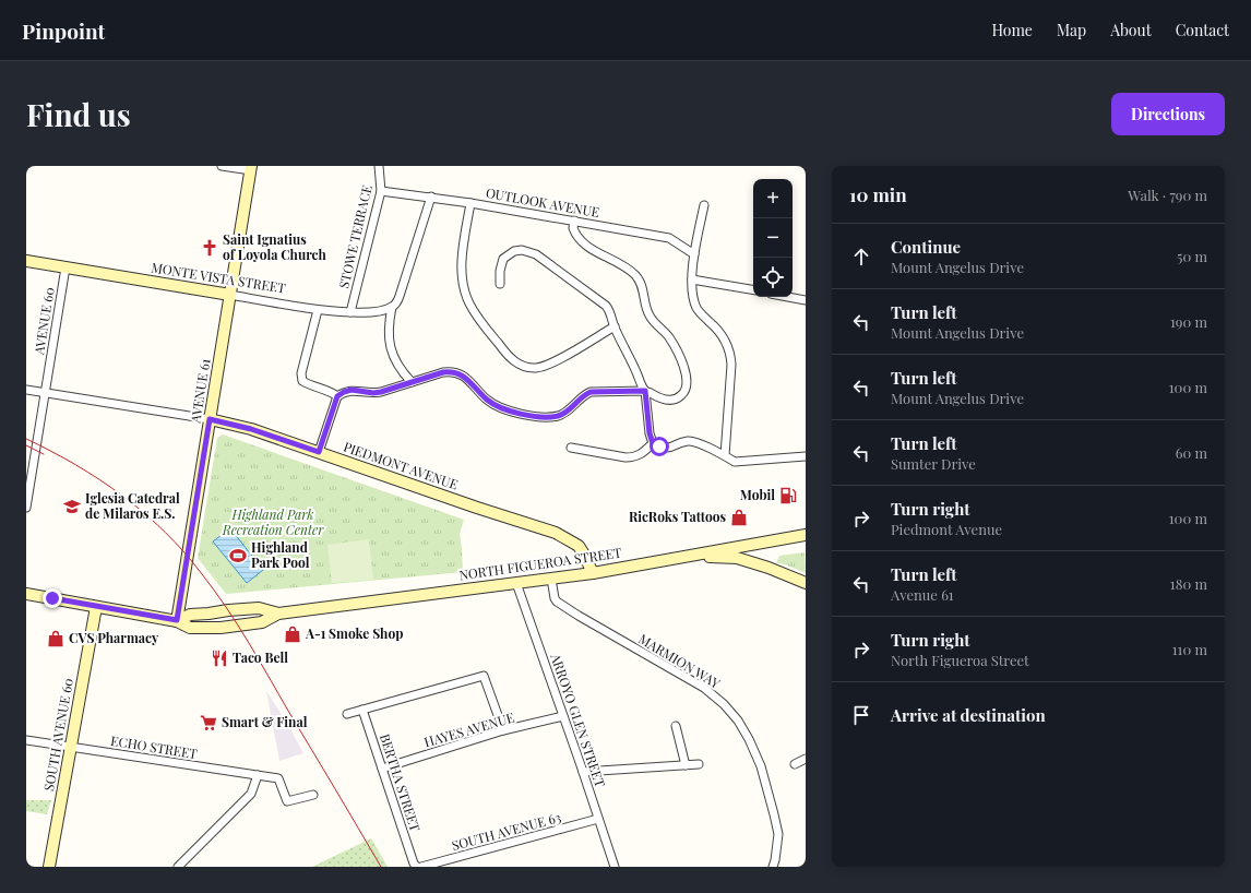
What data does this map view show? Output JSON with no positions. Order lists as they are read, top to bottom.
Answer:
{
  "streets": {
    "street": [
      "OUTLOOK AVENUE",
      "STOWE TERRACE",
      "MONTE VISTA STREET",
      "AVENUE 60",
      "AVENUE 61",
      "PIEDMONT AVENUE",
      "NORTH FIGUEROA STREET",
      "MARMION WAY",
      "ARROYO GLEN STREET",
      "HAYES AVENUE",
      "SOUTH AVENUE 60",
      "ECHO STREET",
      "BERTHA STREET",
      "SOUTH AVENUE 63"
    ]
  },
  "crossings": [
    ["OUTLOOK AVENUE", "STOWE TERRACE"],
    ["STOWE TERRACE", "MONTE VISTA STREET"],
    ["MONTE VISTA STREET", "AVENUE 60"],
    ["MONTE VISTA STREET", "AVENUE 61"],
    ["AVENUE 60", "PIEDMONT AVENUE"],
    ["AVENUE 61", "PIEDMONT AVENUE"],
    ["AVENUE 61", "NORTH FIGUEROA STREET"],
    ["PIEDMONT AVENUE", "NORTH FIGUEROA STREET"],
    ["NORTH FIGUEROA STREET", "MARMION WAY"],
    ["NORTH FIGUEROA STREET", "ARROYO GLEN STREET"],
    ["NORTH FIGUEROA STREET", "SOUTH AVENUE 60"],
    ["ARROYO GLEN STREET", "HAYES AVENUE"],
    ["ARROYO GLEN STREET", "SOUTH AVENUE 63"],
    ["HAYES AVENUE", "BERTHA STREET"],
    ["SOUTH AVENUE 60", "ECHO STREET"],
    ["BERTHA STREET", "SOUTH AVENUE 63"]
  ],
  "parks": ["Highland Park Recreation Center"],
  "places": {
    "church": ["Saint Ignatius of Loyola Church"],
    "fuel station": ["Mobil"],
    "school or university": ["Iglesia Catedral de Milaros E.S."],
    "shop": ["RicRoks Tattoos", "A-1 Smoke Shop", "CVS Pharmacy"],
    "sports": ["Highland Park Pool"],
    "restaurant": ["Taco Bell"],
    "supermarket": ["Smart & Final"]
  },
  "page": {
    "header": "Pinpoint",
    "nav": [
      "Home",
      "Map",
      "About",
      "Contact"
    ],
    "buttons": "Directions",
    "title": "Find us",
    "heading": ["10 min", "Walk · 790 m"],
    "map_buttons": ["+", "−"],
    "list": [
      ["Continue", "Mount Angelus Drive", "50 m"],
      ["Turn left", "Mount Angelus Drive", "190 m"],
      ["Turn left", "Mount Angelus Drive", "100 m"],
      ["Turn left", "Sumter Drive", "60 m"],
      ["Turn right", "Piedmont Avenue", "100 m"],
      ["Turn left", "Avenue 61", "180 m"],
      ["Turn right", "North Figueroa Street", "110 m"],
      "Arrive at destination"
    ]
  }
}
